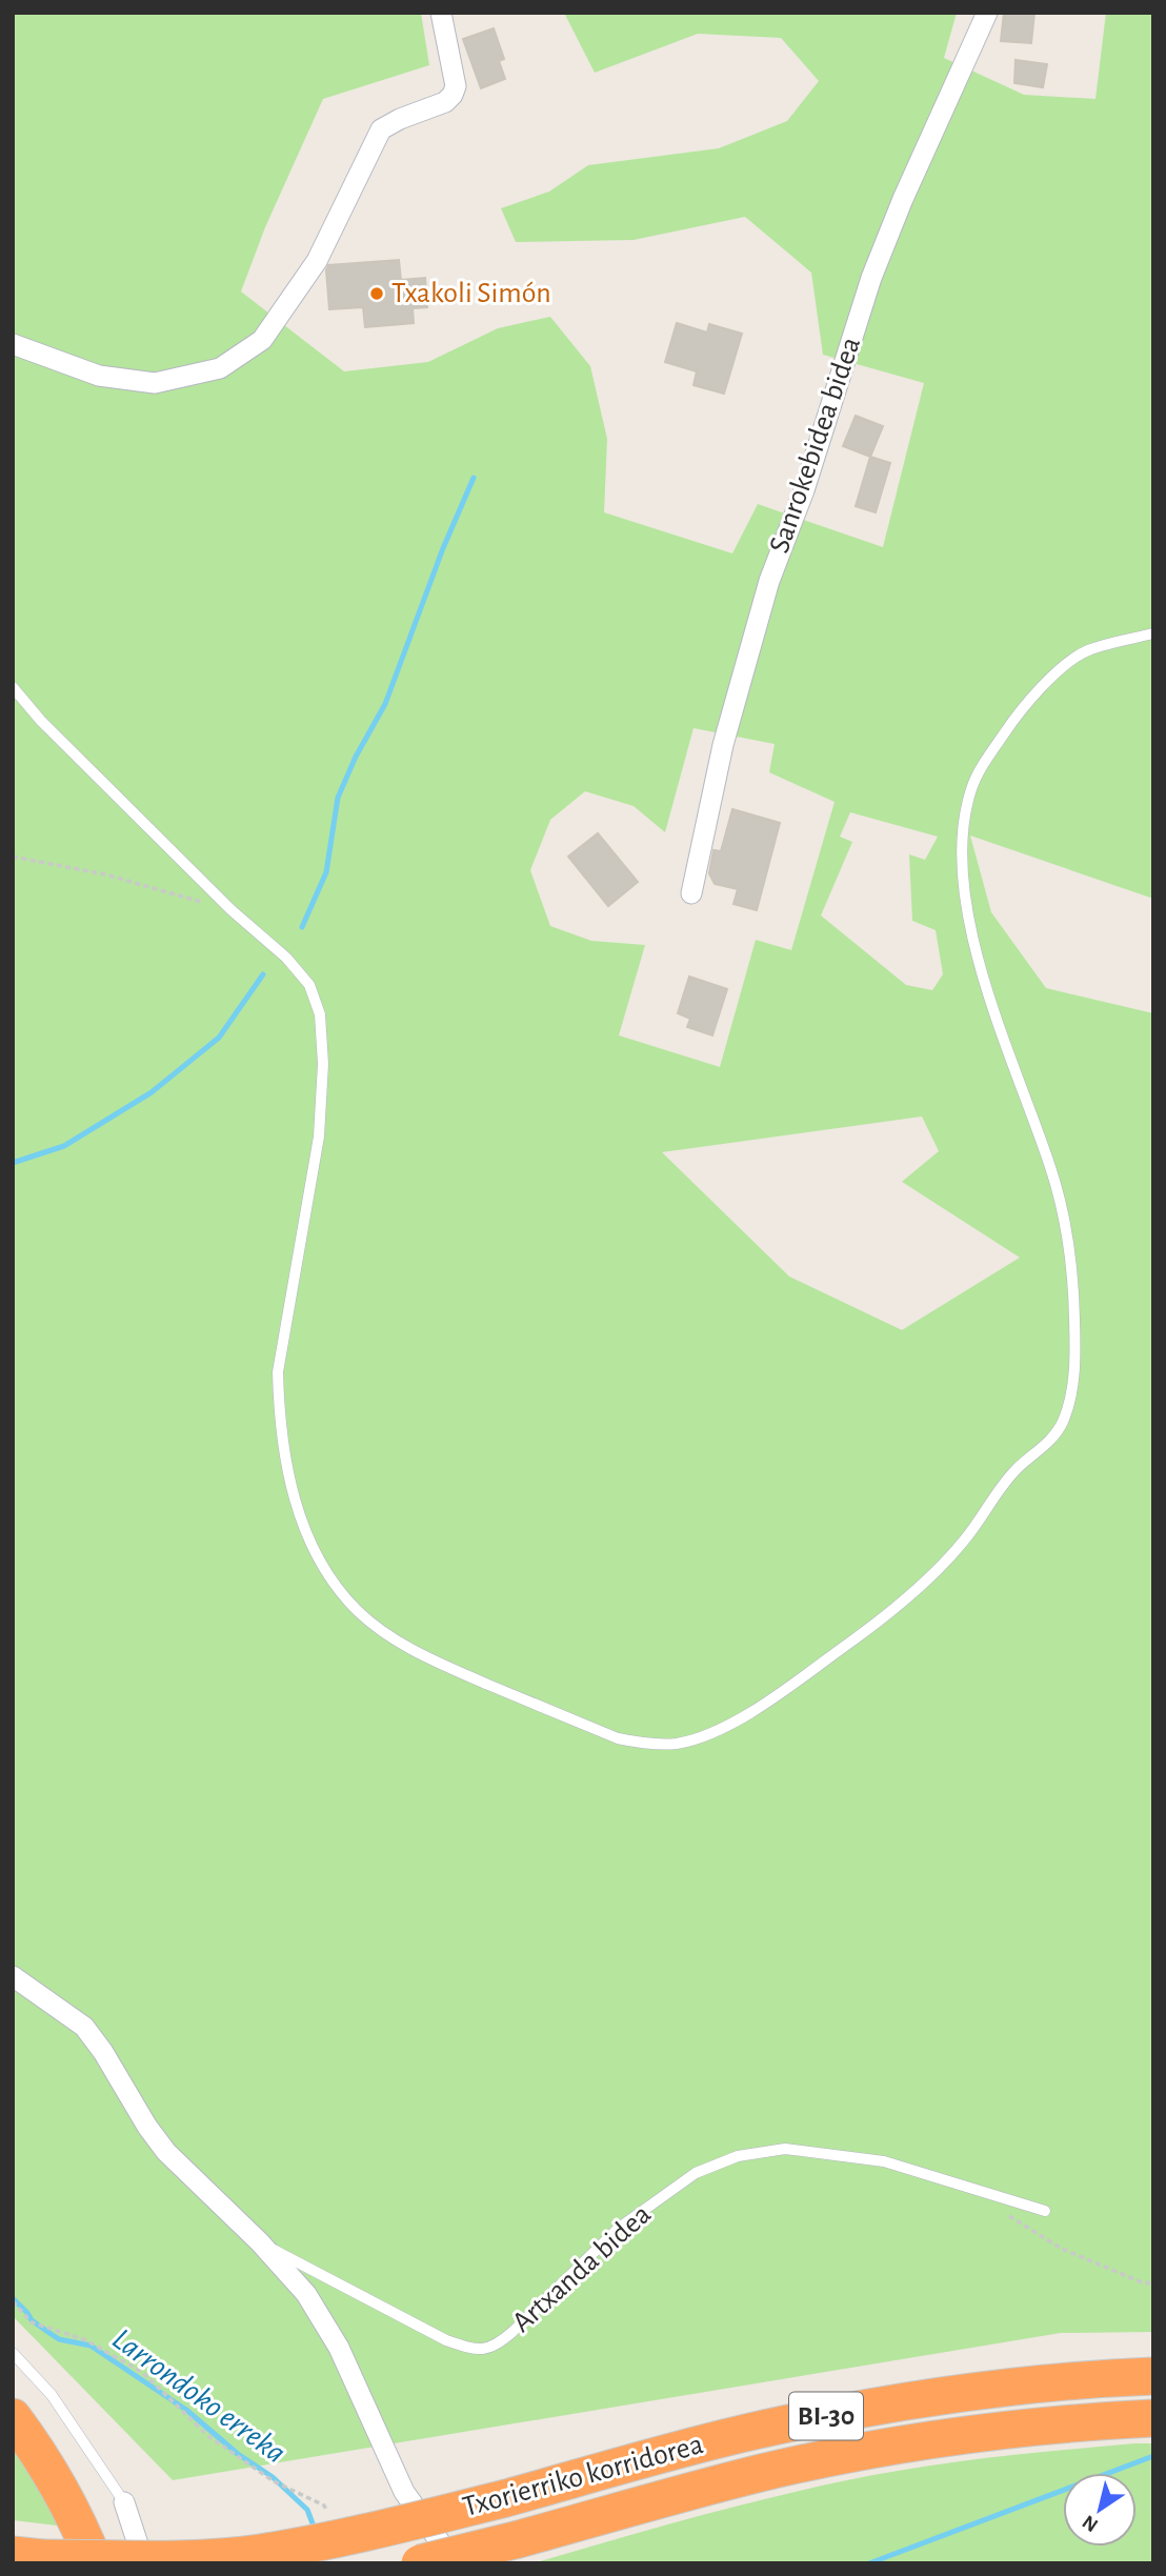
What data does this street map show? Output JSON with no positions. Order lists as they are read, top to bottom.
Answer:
{
  "streets": {
    "highway": ["BI-30", "Txorierriko korridorea"],
    "street": ["Sanrokebidea bidea", "Artxanda bidea"]
  },
  "water": ["Larrondoko erreka"],
  "places": ["Txakoli Simón"],
  "north": "bottom left"
}
